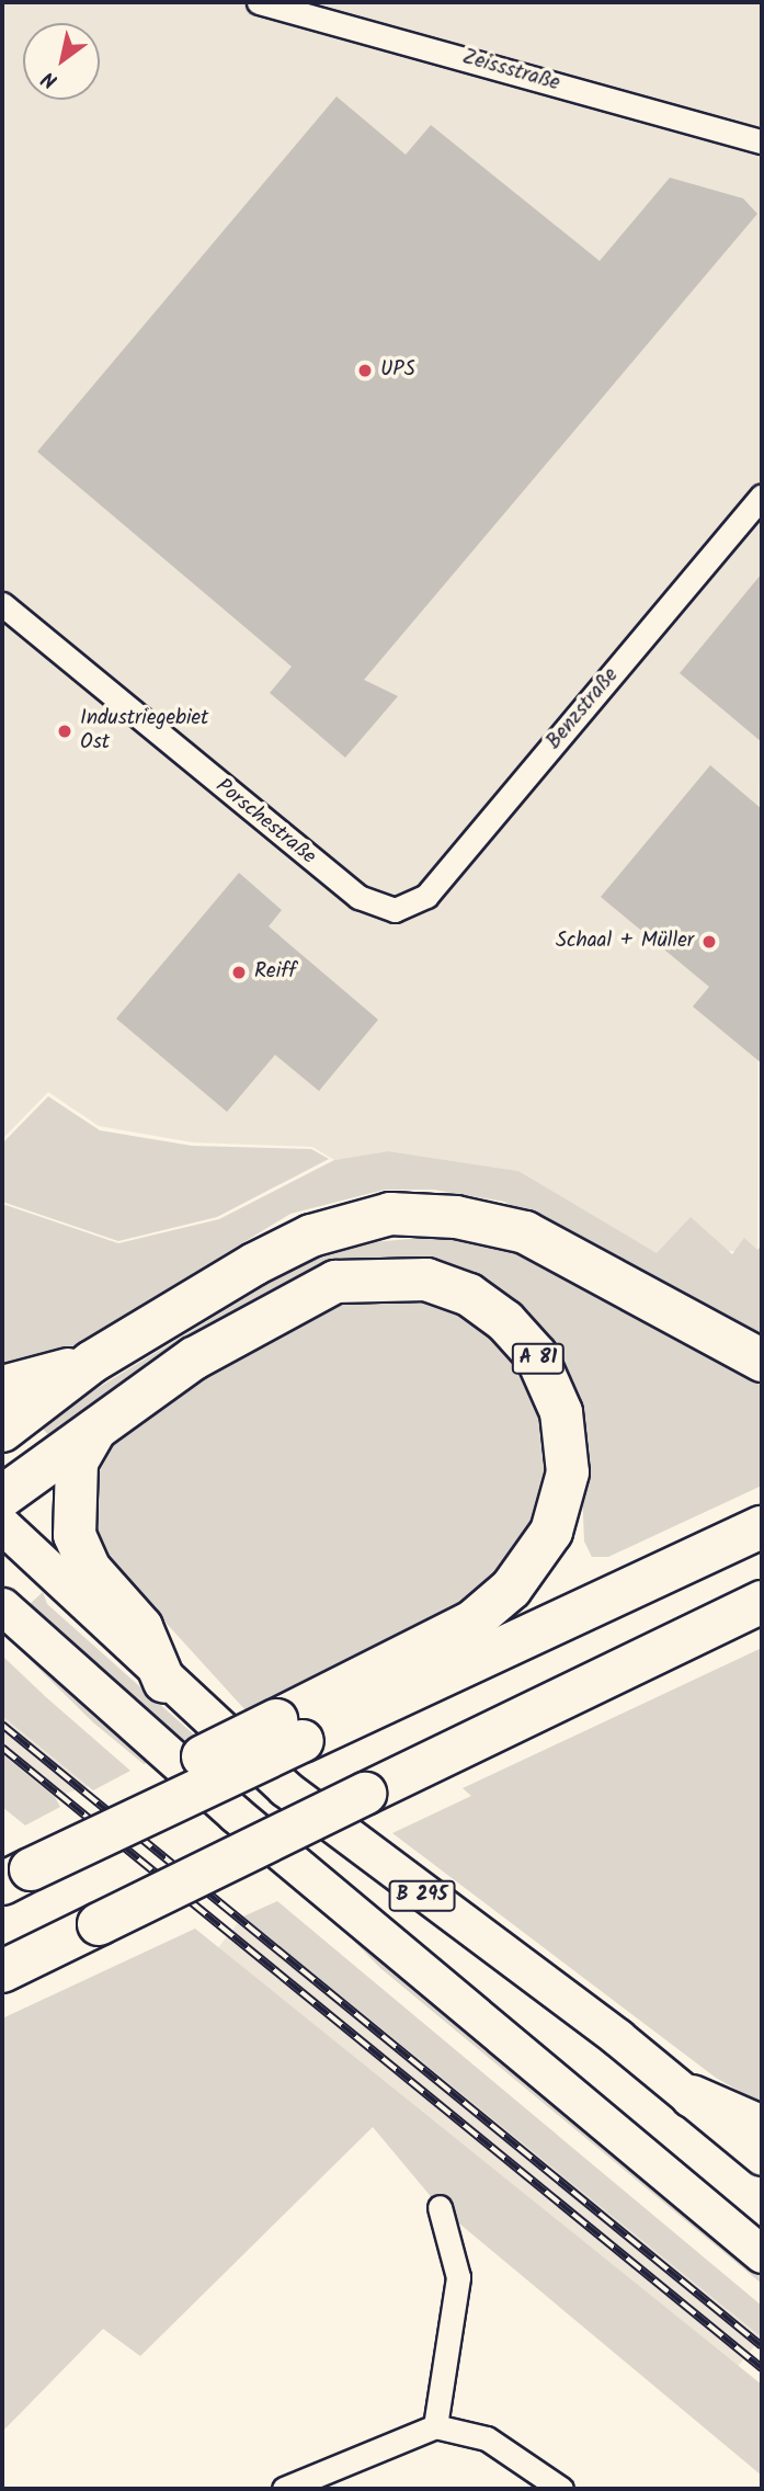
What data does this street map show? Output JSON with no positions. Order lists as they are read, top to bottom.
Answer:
{
  "streets": {
    "highway": ["A 81"],
    "main road": ["B 295"],
    "street": ["Zeissstraße", "Benzstraße", "Porschestraße"]
  },
  "crossings": [
    ["Benzstraße", "Porschestraße"],
    ["A 81", "B 295"]
  ],
  "places": [
    "UPS",
    "Industriegebiet Ost",
    "Schaal + Müller",
    "Reiff"
  ],
  "north": "bottom left"
}
